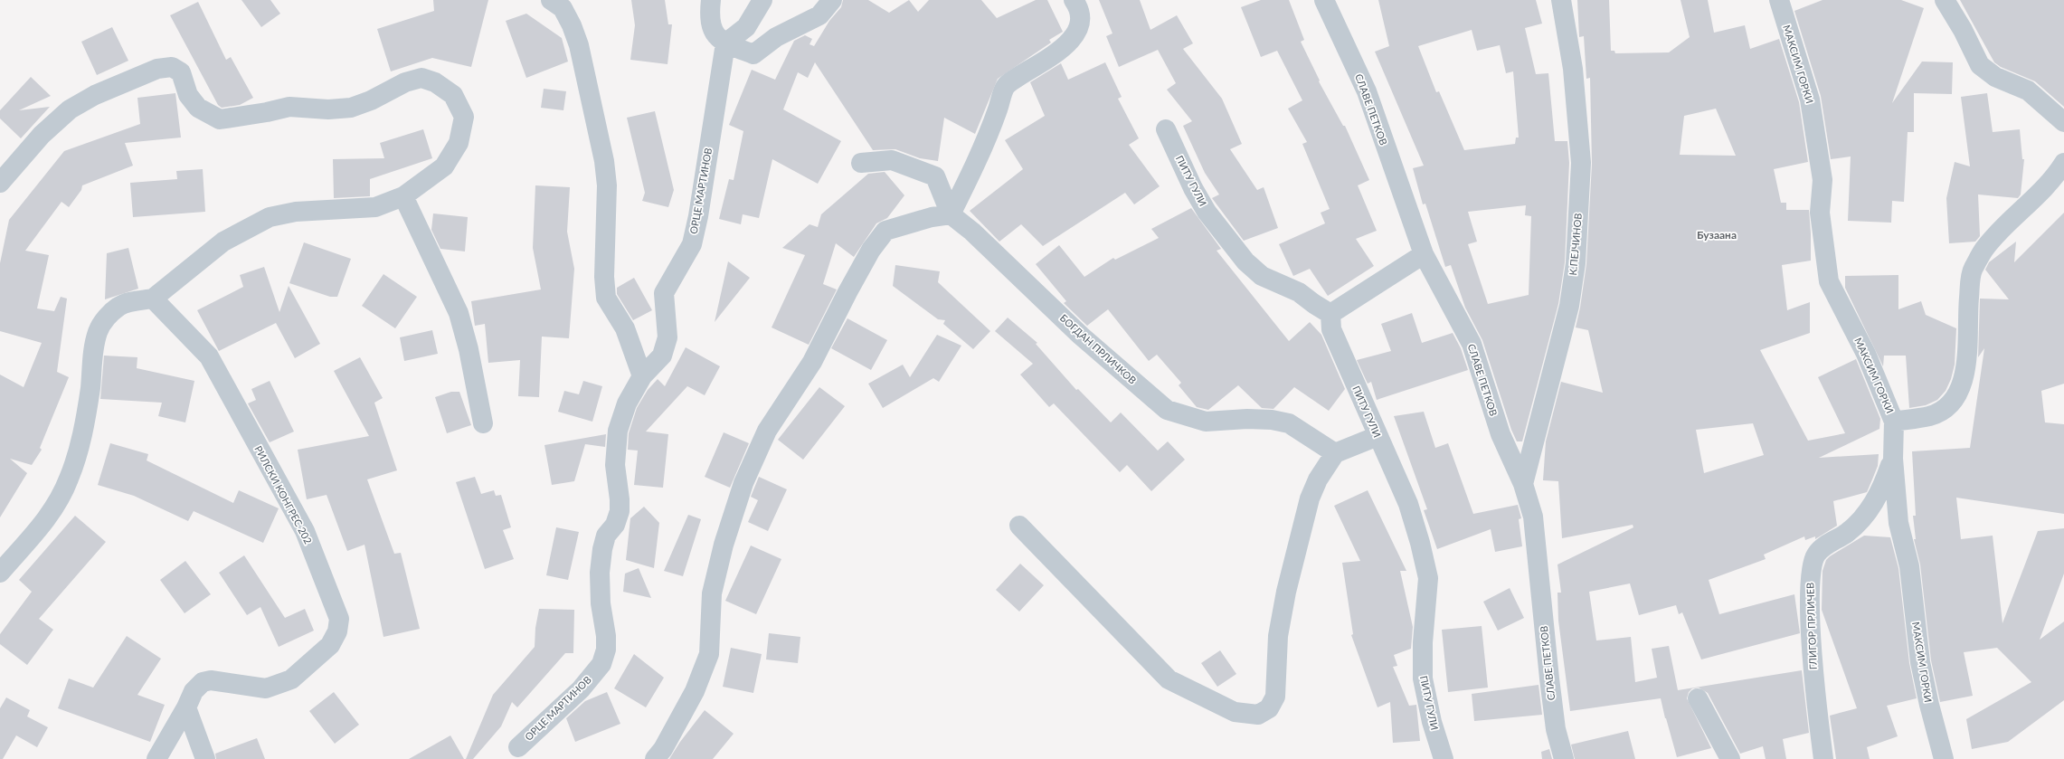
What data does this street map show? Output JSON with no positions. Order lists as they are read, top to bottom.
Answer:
{
  "streets": {
    "street": [
      "МАКСИМ ГОРКИ",
      "СЛАВЕ ПЕТКОВ",
      "ПИТУ ГУЛИ",
      "ОРЦЕ МАРТИНОВ",
      "К.ПЕЈЧИНОВ",
      "БОГДАН ПРЛИЧКОВ",
      "РИЛСКИ КОНГРЕС 202",
      "ГЛИГОР ПРЛИЧЕВ"
    ]
  },
  "crossings": [
    ["МАКСИМ ГОРКИ", "ГЛИГОР ПРЛИЧЕВ"],
    ["СЛАВЕ ПЕТКОВ", "К.ПЕЈЧИНОВ"]
  ],
  "districts": ["Бузаана"]
}
